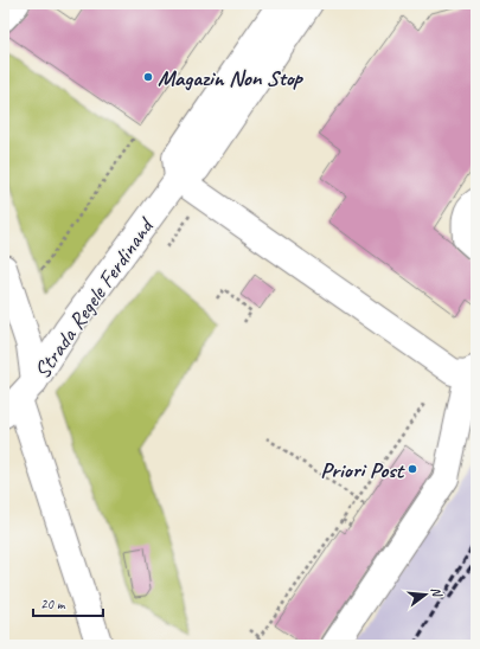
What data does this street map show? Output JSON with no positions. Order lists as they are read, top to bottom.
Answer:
{
  "streets": {
    "street": ["Strada Regele Ferdinand"]
  },
  "places": ["Magazin Non Stop", "Priori Post"],
  "scale_bar": "20 m",
  "north": "right"
}
